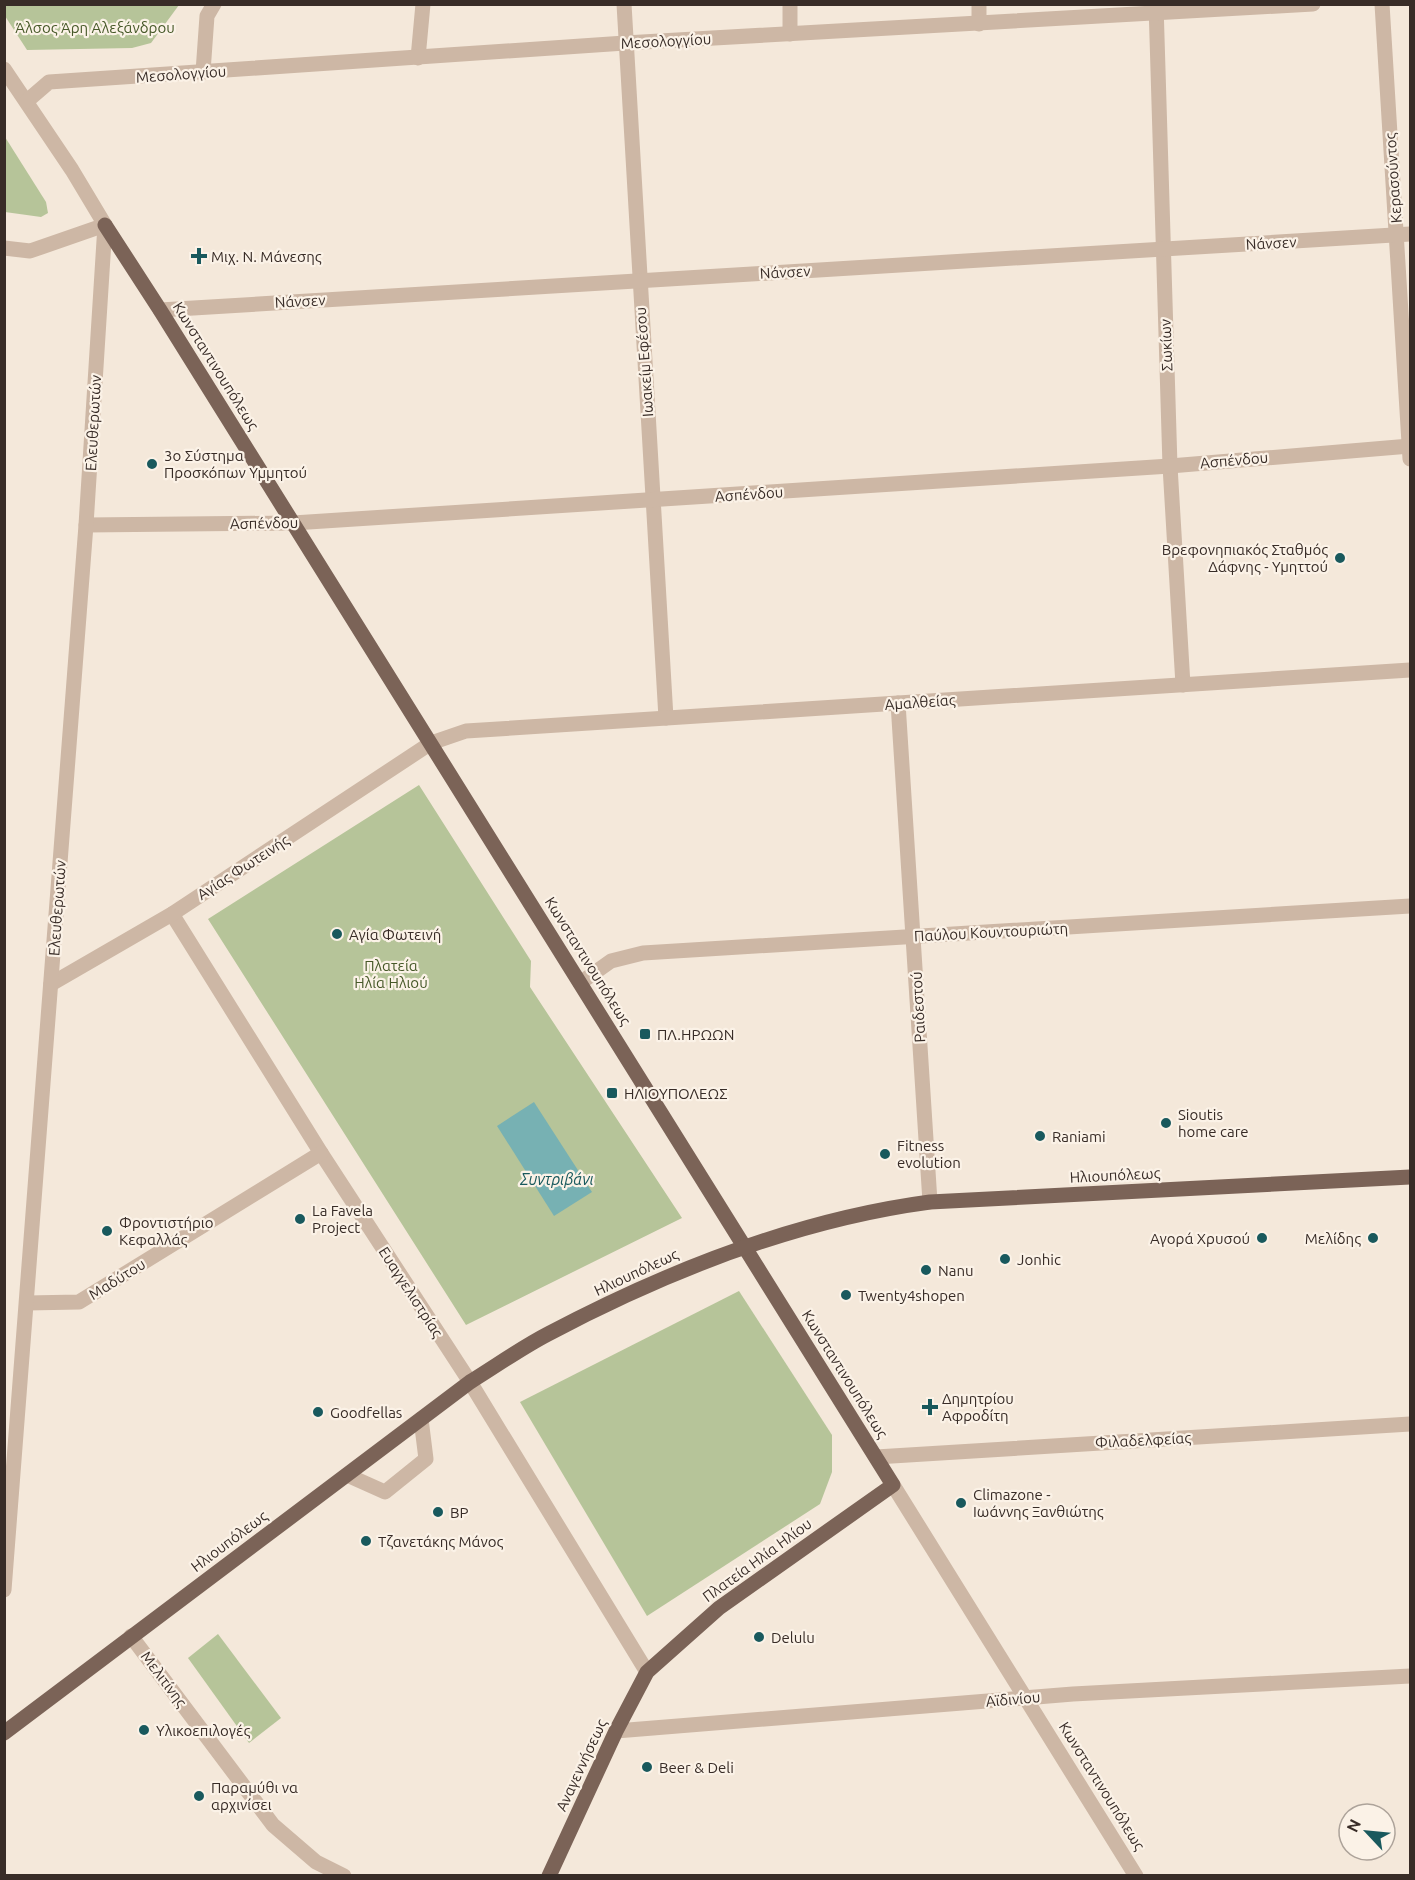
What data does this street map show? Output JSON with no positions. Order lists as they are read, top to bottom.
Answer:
{
  "streets": {
    "main road": [
      "Κωνσταντινουπόλεως",
      "Ηλιουπόλεως",
      "Πλατεία Ηλία Ηλίου",
      "Αναγεννήσεως"
    ],
    "street": [
      "Μεσολογγίου",
      "Κερασούντος",
      "Νάνσεν",
      "Σωκίων",
      "Ιωακείμ Εφέσου",
      "Ελευθερωτών",
      "Ασπένδου",
      "Αμαλθείας",
      "Αγίας Φωτεινής",
      "Παύλου Κουντουριώτη",
      "Ραιδεστού",
      "Μαδύτου",
      "Ευαγγελιστρίας",
      "Φιλαδελφείας",
      "Μελιτίνης",
      "Αϊδινίου"
    ]
  },
  "crossings": [
    ["Μεσολογγίου", "Σωκίων"],
    ["Μεσολογγίου", "Ιωακείμ Εφέσου"],
    ["Μεσολογγίου", "Κωνσταντινουπόλεως"],
    ["Κερασούντος", "Νάνσεν"],
    ["Κερασούντος", "Ασπένδου"],
    ["Νάνσεν", "Σωκίων"],
    ["Νάνσεν", "Ιωακείμ Εφέσου"],
    ["Νάνσεν", "Κωνσταντινουπόλεως"],
    ["Σωκίων", "Ασπένδου"],
    ["Σωκίων", "Αμαλθείας"],
    ["Ιωακείμ Εφέσου", "Ασπένδου"],
    ["Ιωακείμ Εφέσου", "Αμαλθείας"],
    ["Κωνσταντινουπόλεως", "Ελευθερωτών"],
    ["Κωνσταντινουπόλεως", "Ασπένδου"],
    ["Κωνσταντινουπόλεως", "Αμαλθείας"],
    ["Κωνσταντινουπόλεως", "Αγίας Φωτεινής"],
    ["Κωνσταντινουπόλεως", "Παύλου Κουντουριώτη"],
    ["Κωνσταντινουπόλεως", "Ηλιουπόλεως"],
    ["Κωνσταντινουπόλεως", "Φιλαδελφείας"],
    ["Κωνσταντινουπόλεως", "Πλατεία Ηλία Ηλίου"],
    ["Κωνσταντινουπόλεως", "Αϊδινίου"],
    ["Ελευθερωτών", "Ασπένδου"],
    ["Ελευθερωτών", "Αγίας Φωτεινής"],
    ["Ελευθερωτών", "Μαδύτου"],
    ["Αμαλθείας", "Αγίας Φωτεινής"],
    ["Αμαλθείας", "Ραιδεστού"],
    ["Αγίας Φωτεινής", "Ευαγγελιστρίας"],
    ["Παύλου Κουντουριώτη", "Ραιδεστού"],
    ["Ραιδεστού", "Ηλιουπόλεως"],
    ["Ηλιουπόλεως", "Ευαγγελιστρίας"],
    ["Ηλιουπόλεως", "Μελιτίνης"],
    ["Μαδύτου", "Ευαγγελιστρίας"],
    ["Ευαγγελιστρίας", "Πλατεία Ηλία Ηλίου"],
    ["Ευαγγελιστρίας", "Αναγεννήσεως"],
    ["Πλατεία Ηλία Ηλίου", "Αναγεννήσεως"],
    ["Αϊδινίου", "Αναγεννήσεως"]
  ],
  "water": ["Συντριβάνι"],
  "parks": ["Άλσος Άρη Αλεξάνδρου", "Πλατεία Ηλία Ηλιού"],
  "places": {
    "health": ["Μιχ. Ν. Μάνεσης", "Δημητρίου Αφροδίτη"],
    "other": [
      "3o Σύστημα Προσκόπων Υμμητού",
      "Βρεφονηπιακός Σταθμός Δάφνης - Υμηττού",
      "Αγία Φωτεινή",
      "Sioutis home care",
      "Raniami",
      "Fitness evolution",
      "La Favela Project",
      "Φροντιστήριο Κεφαλλάς",
      "Αγορά Χρυσού",
      "Μελίδης",
      "Jonhic",
      "Nanu",
      "Twenty4shopen",
      "Goodfellas",
      "Climazone - Ιωάννης Ξανθιώτης",
      "BP",
      "Τζανετάκης Μάνος",
      "Delulu",
      "Υλικοεπιλογές",
      "Beer & Deli",
      "Παραμύθι να αρχινίσει"
    ],
    "transit": ["ΠΛ.ΗΡΩΩΝ", "ΗΛΙΟΥΠΟΛΕΩΣ"]
  },
  "north": "top left"
}
